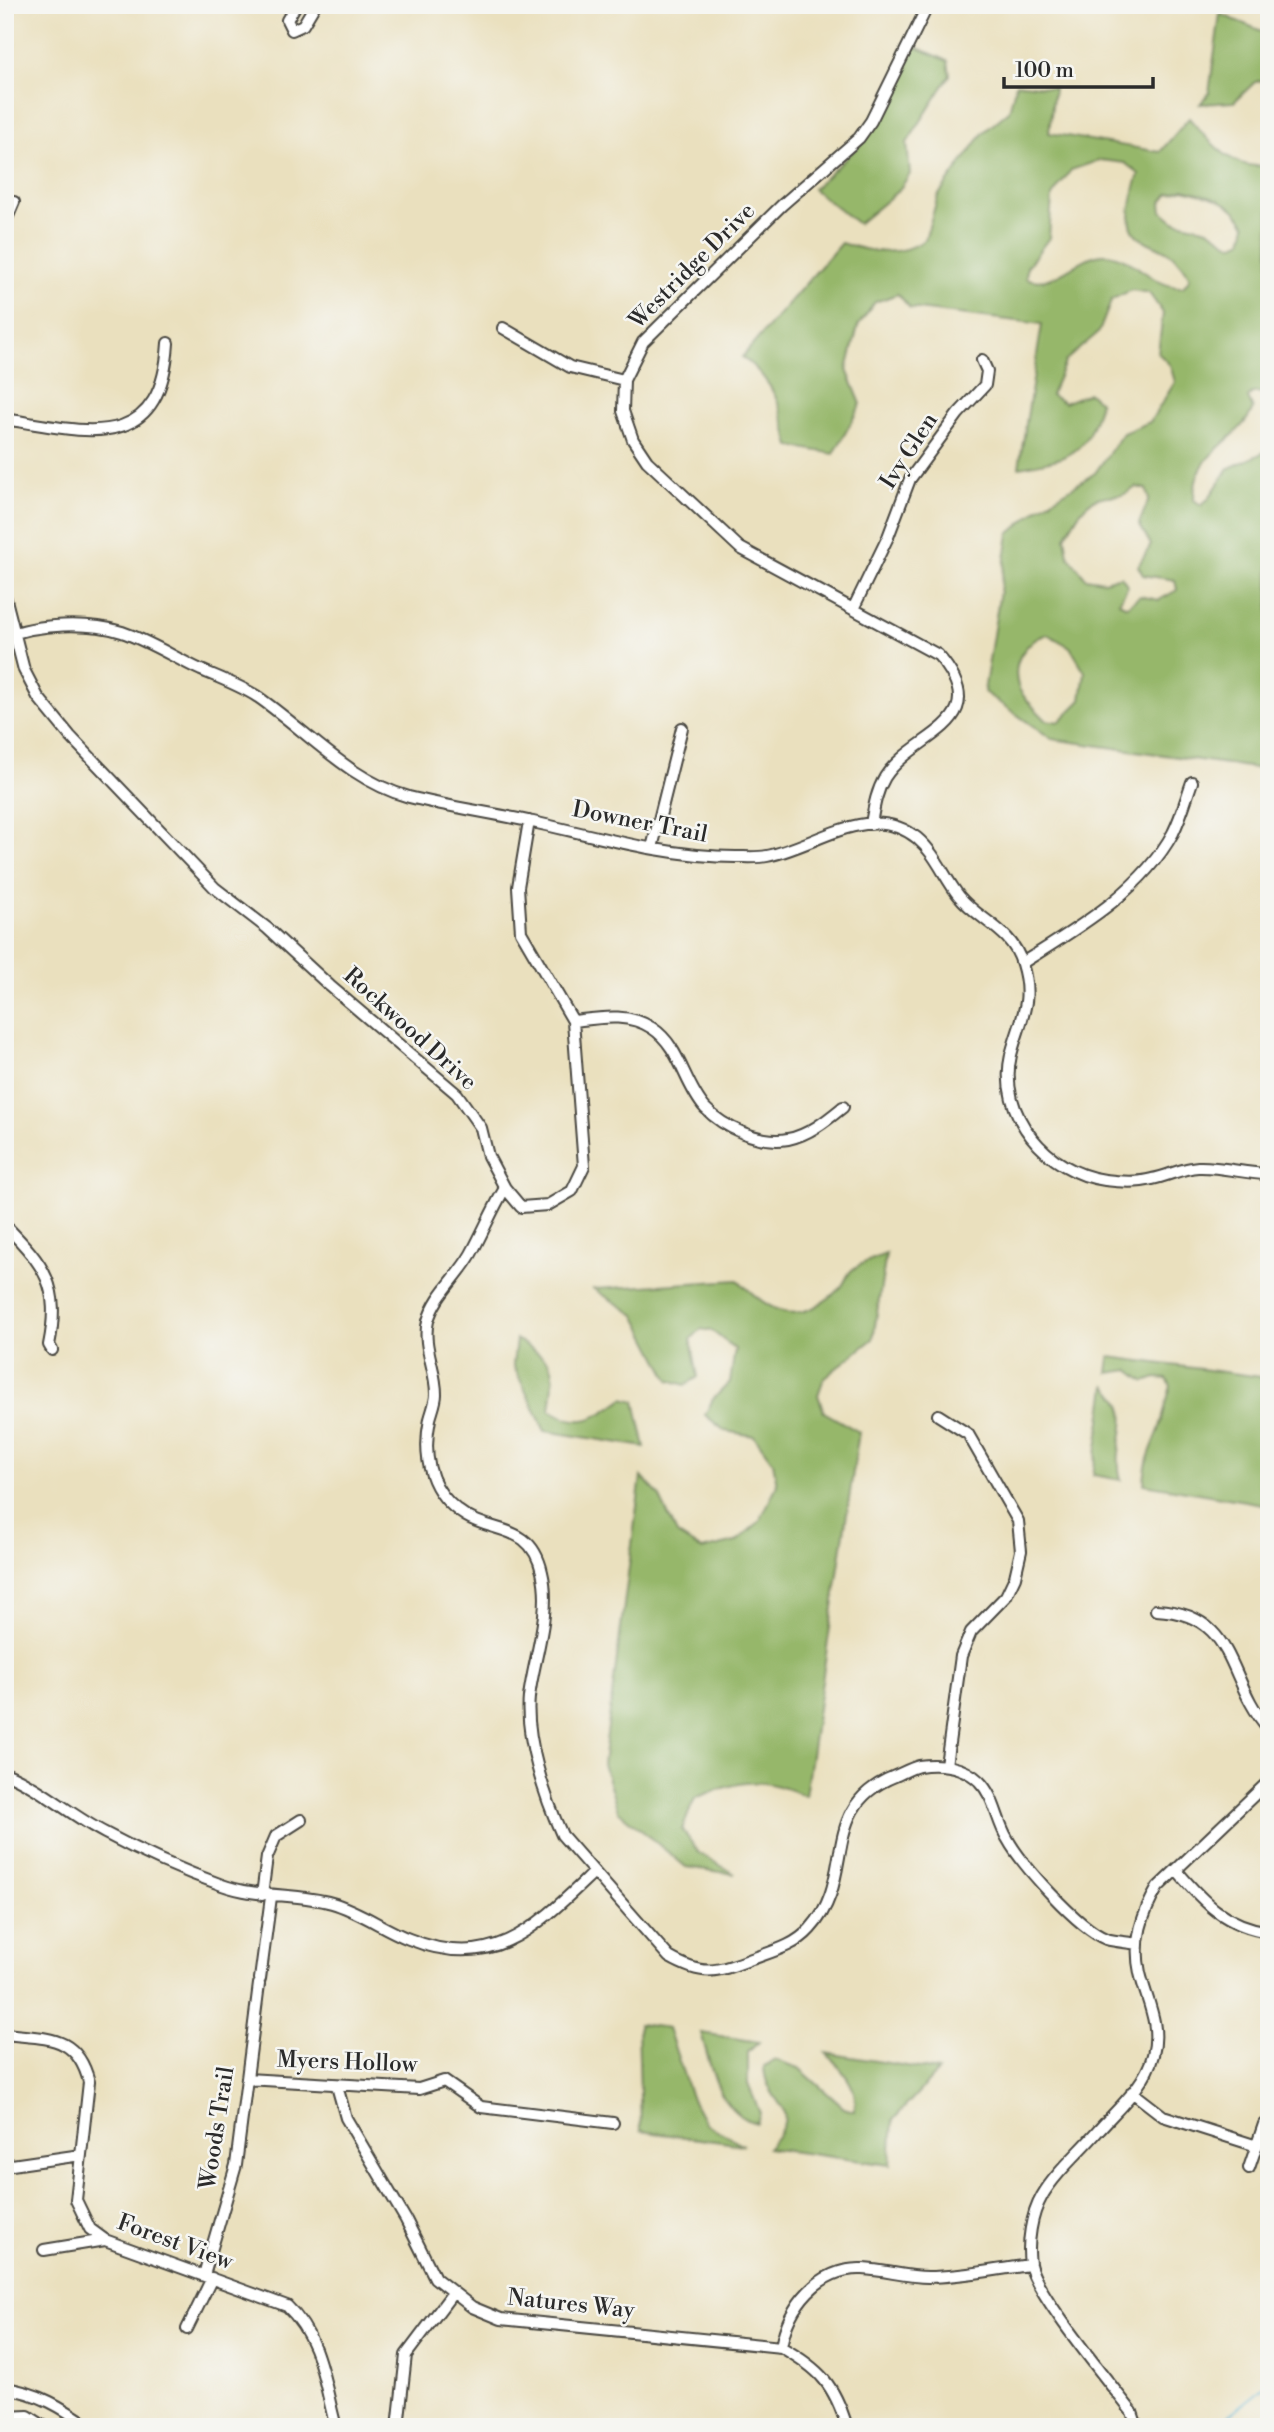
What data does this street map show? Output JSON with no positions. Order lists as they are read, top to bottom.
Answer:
{
  "streets": {
    "street": [
      "Westridge Drive",
      "Ivy Glen",
      "Downer Trail",
      "Rockwood Drive",
      "Myers Hollow",
      "Woods Trail",
      "Forest View",
      "Natures Way"
    ]
  },
  "crossings": [
    ["Westridge Drive", "Ivy Glen"],
    ["Westridge Drive", "Downer Trail"],
    ["Downer Trail", "Rockwood Drive"],
    ["Myers Hollow", "Woods Trail"],
    ["Myers Hollow", "Natures Way"],
    ["Woods Trail", "Forest View"]
  ],
  "scale_bar": "100 m"
}
